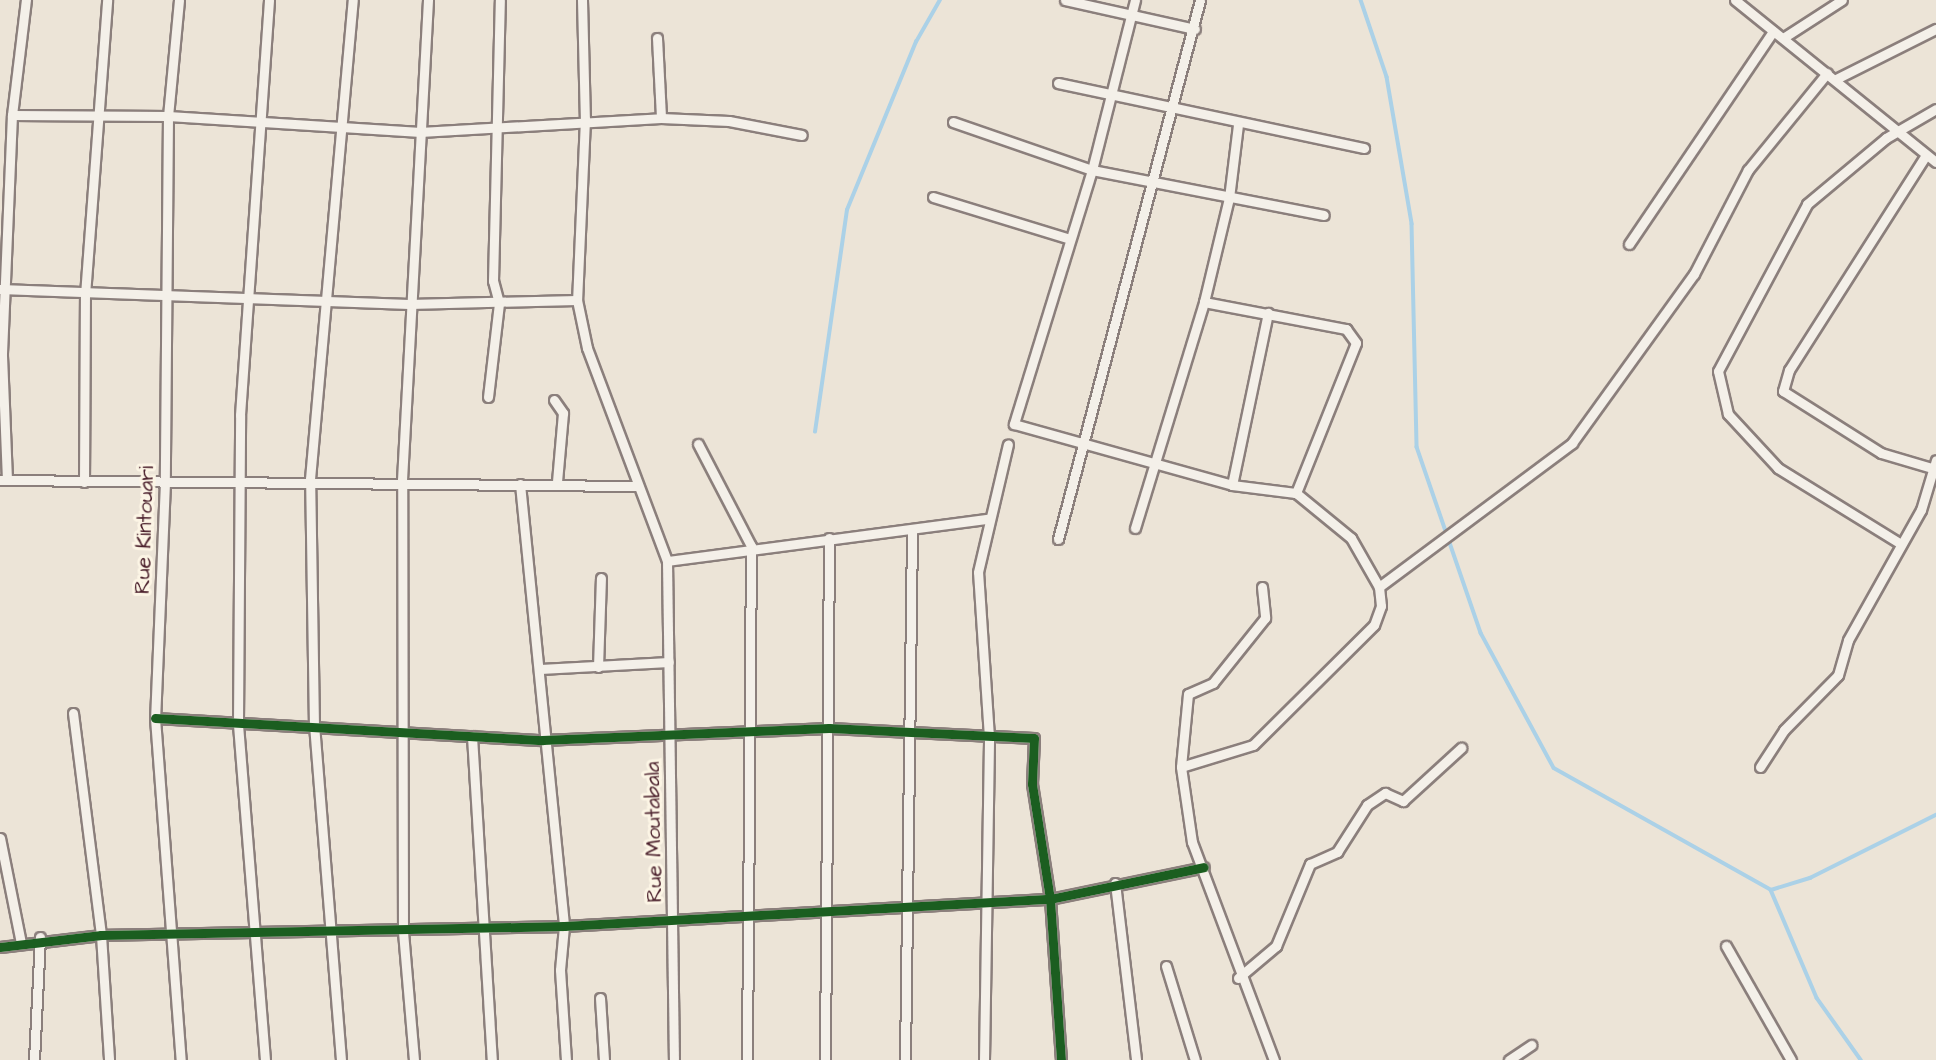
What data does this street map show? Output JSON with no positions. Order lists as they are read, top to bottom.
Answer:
{
  "streets": {
    "street": ["Rue Kintouari", "Rue Moutabala"]
  }
}
